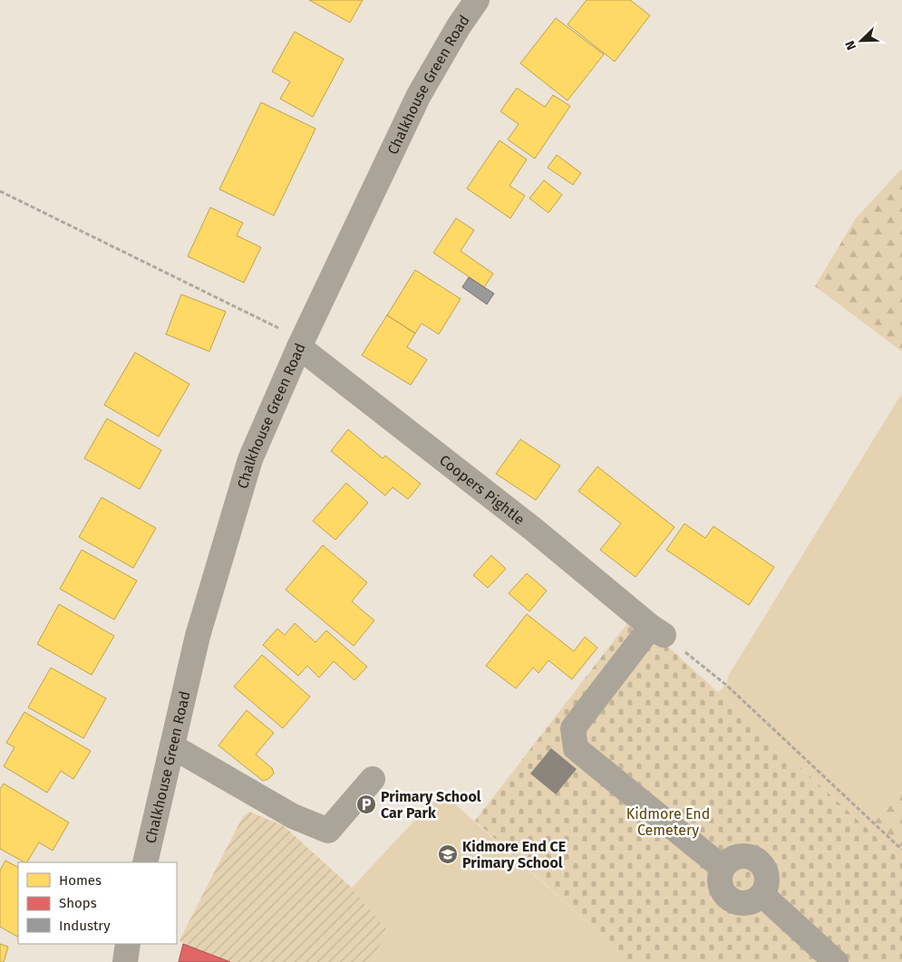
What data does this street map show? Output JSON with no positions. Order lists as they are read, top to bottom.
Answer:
{
  "streets": {
    "street": ["Chalkhouse Green Road", "Coopers Pightle"]
  },
  "crossings": [
    ["Chalkhouse Green Road", "Coopers Pightle"]
  ],
  "parks": ["Kidmore End Cemetery"],
  "places": {
    "parking": ["Primary School Car Park"],
    "school or university": ["Kidmore End CE Primary School"]
  },
  "legend": ["Homes", "Shops", "Industry"],
  "north": "bottom left"
}
